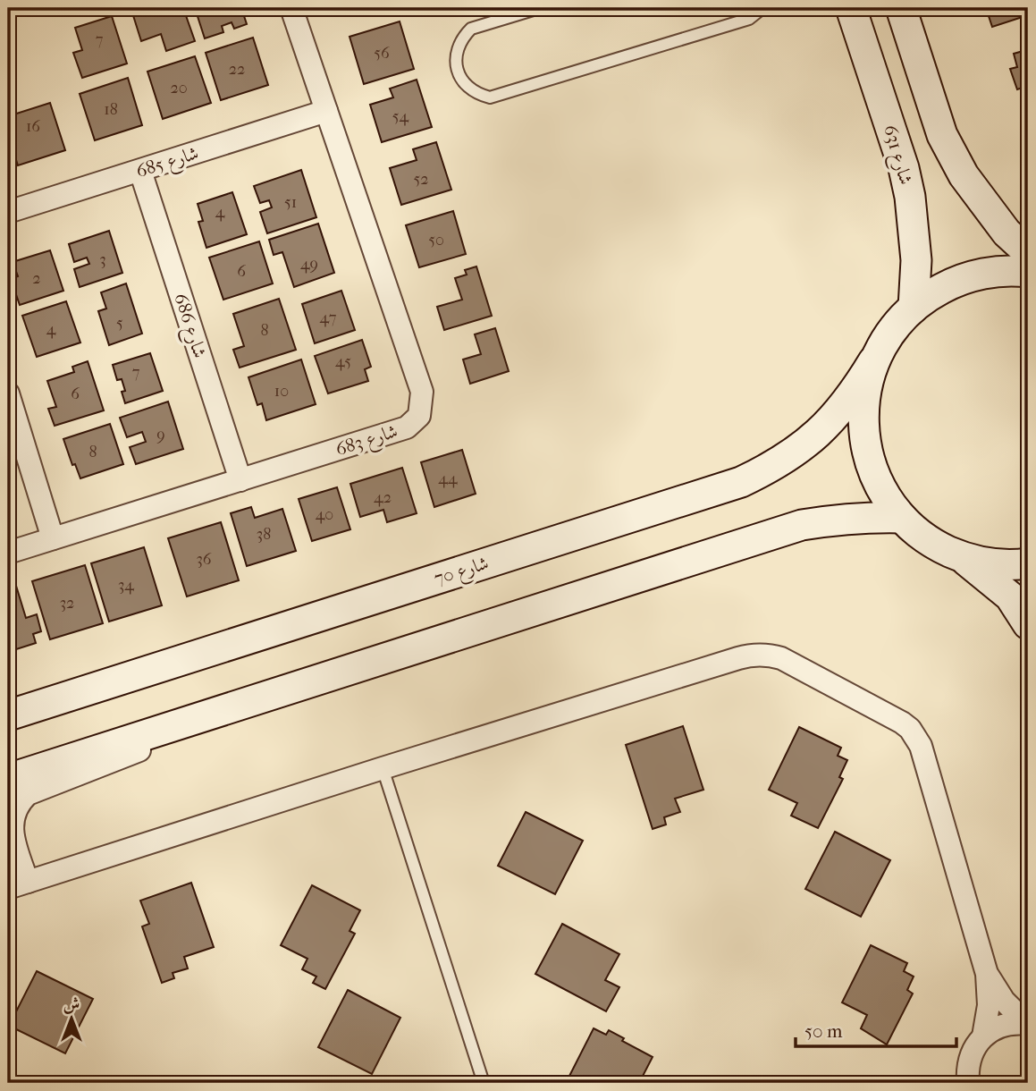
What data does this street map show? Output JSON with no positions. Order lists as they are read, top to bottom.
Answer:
{
  "streets": {
    "main road": ["شارع 631", "شارع 70"],
    "street": ["شارع 685", "شارع 686", "شارع 683"]
  },
  "crossings": [
    ["شارع 631", "شارع 70"],
    ["شارع 685", "شارع 686"],
    ["شارع 685", "شارع 683"],
    ["شارع 686", "شارع 683"]
  ],
  "house_numbers": [
    "7",
    "56",
    "22",
    "20",
    "18",
    "54",
    "16",
    "52",
    "51",
    "4",
    "50",
    "3",
    "49",
    "6",
    "2",
    "47",
    "5",
    "4",
    "8",
    "45",
    "7",
    "10",
    "6",
    "9",
    "8",
    "44",
    "42",
    "40",
    "38",
    "36",
    "34",
    "32"
  ],
  "scale_bar": "50 m",
  "north": "top"
}
